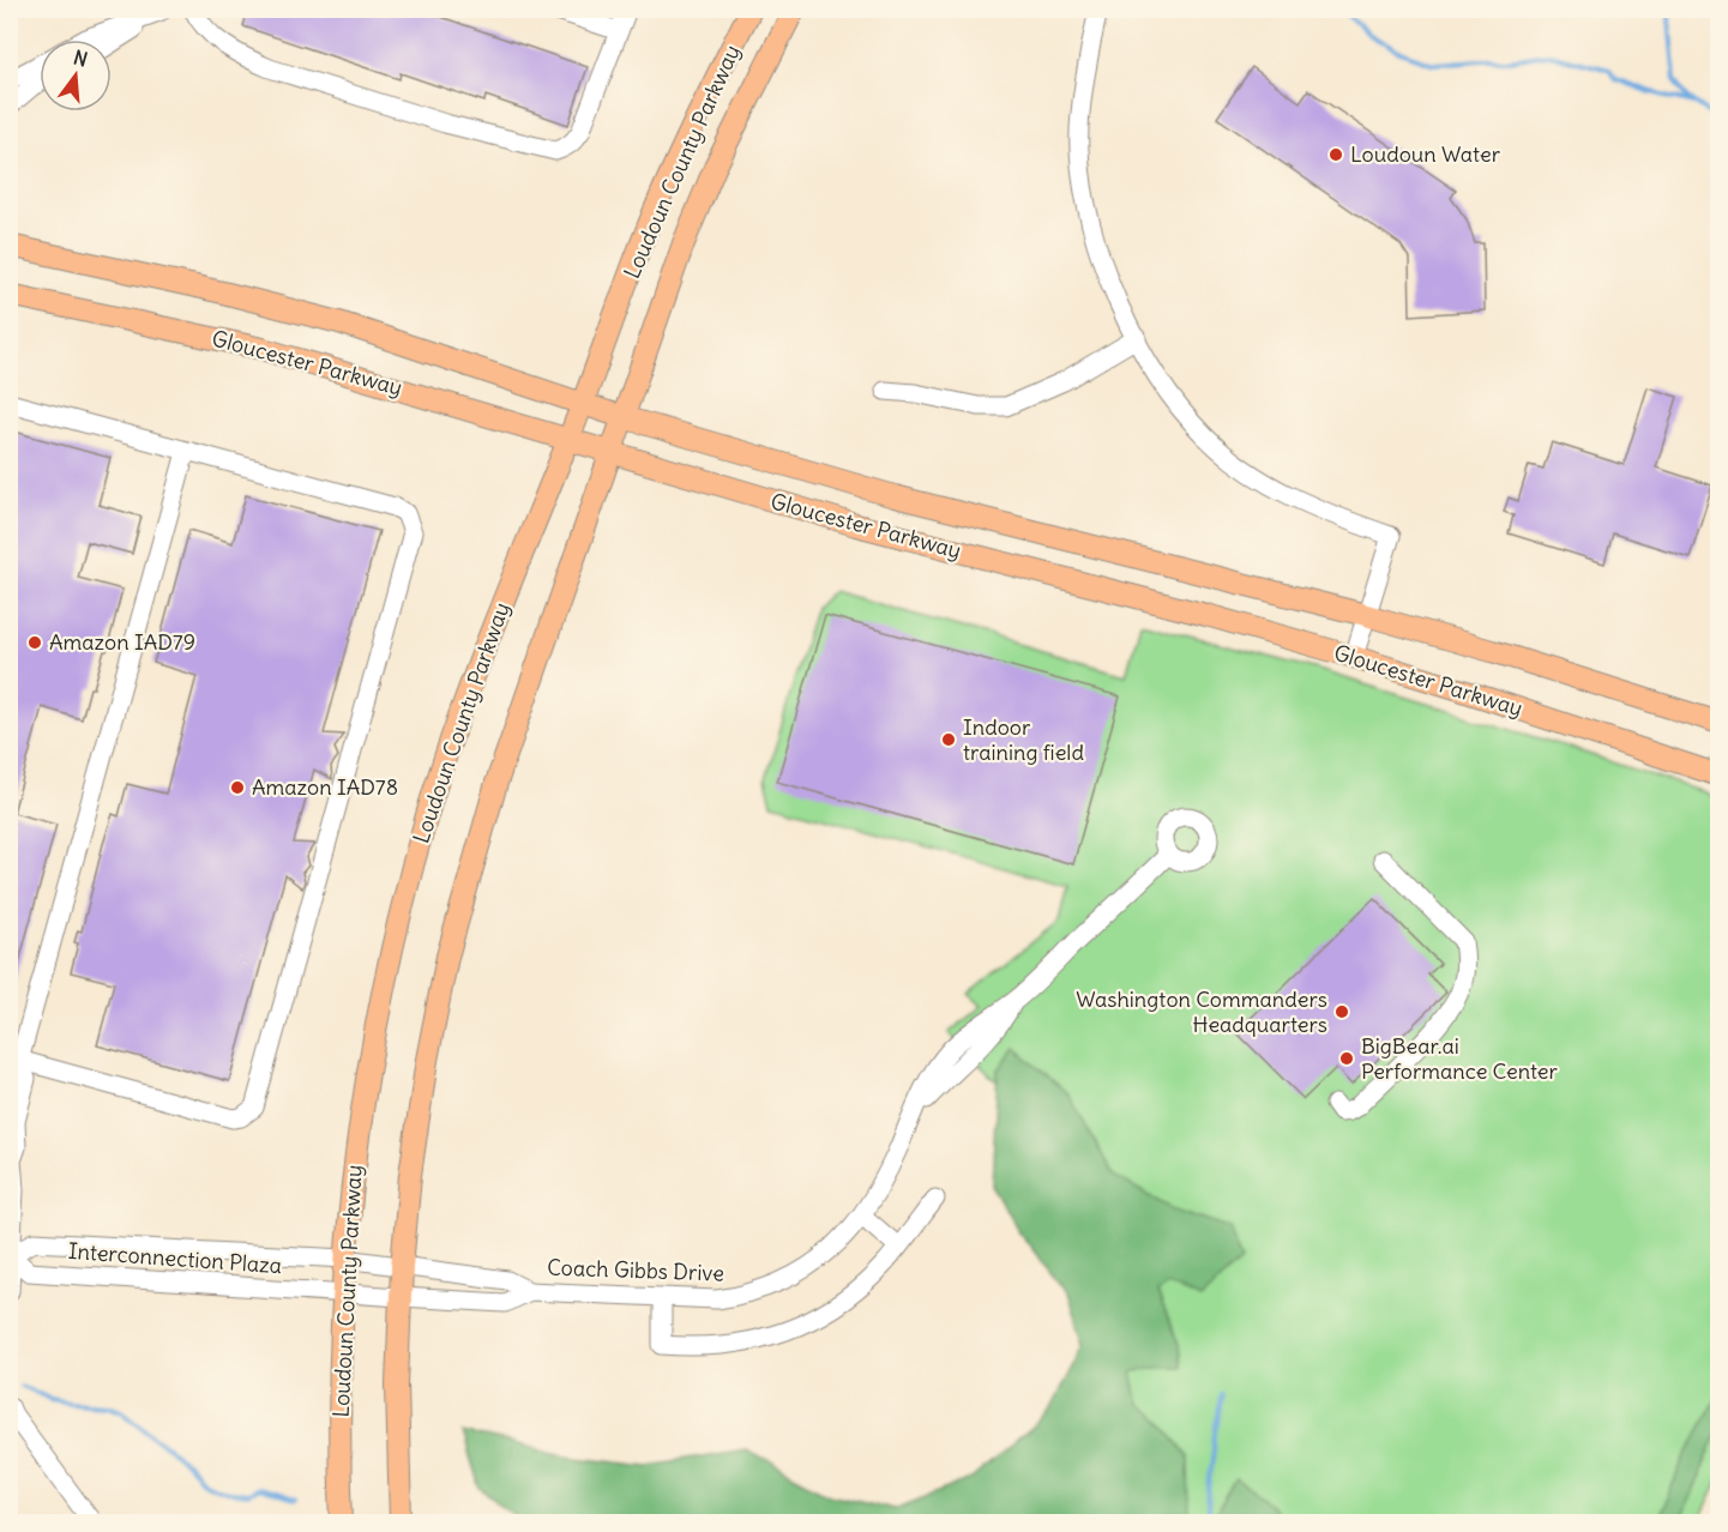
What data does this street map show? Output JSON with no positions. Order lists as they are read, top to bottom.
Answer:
{
  "streets": {
    "main road": ["Loudoun County Parkway", "Gloucester Parkway"],
    "street": ["Interconnection Plaza", "Coach Gibbs Drive"]
  },
  "crossings": [
    ["Loudoun County Parkway", "Gloucester Parkway"],
    ["Loudoun County Parkway", "Interconnection Plaza"],
    ["Loudoun County Parkway", "Coach Gibbs Drive"],
    ["Interconnection Plaza", "Coach Gibbs Drive"]
  ],
  "places": [
    "Loudoun Water",
    "Amazon IAD79",
    "Indoor training field",
    "Amazon IAD78",
    "Washington Commanders Headquarters",
    "BigBear.ai Performance Center"
  ],
  "north": "top"
}
